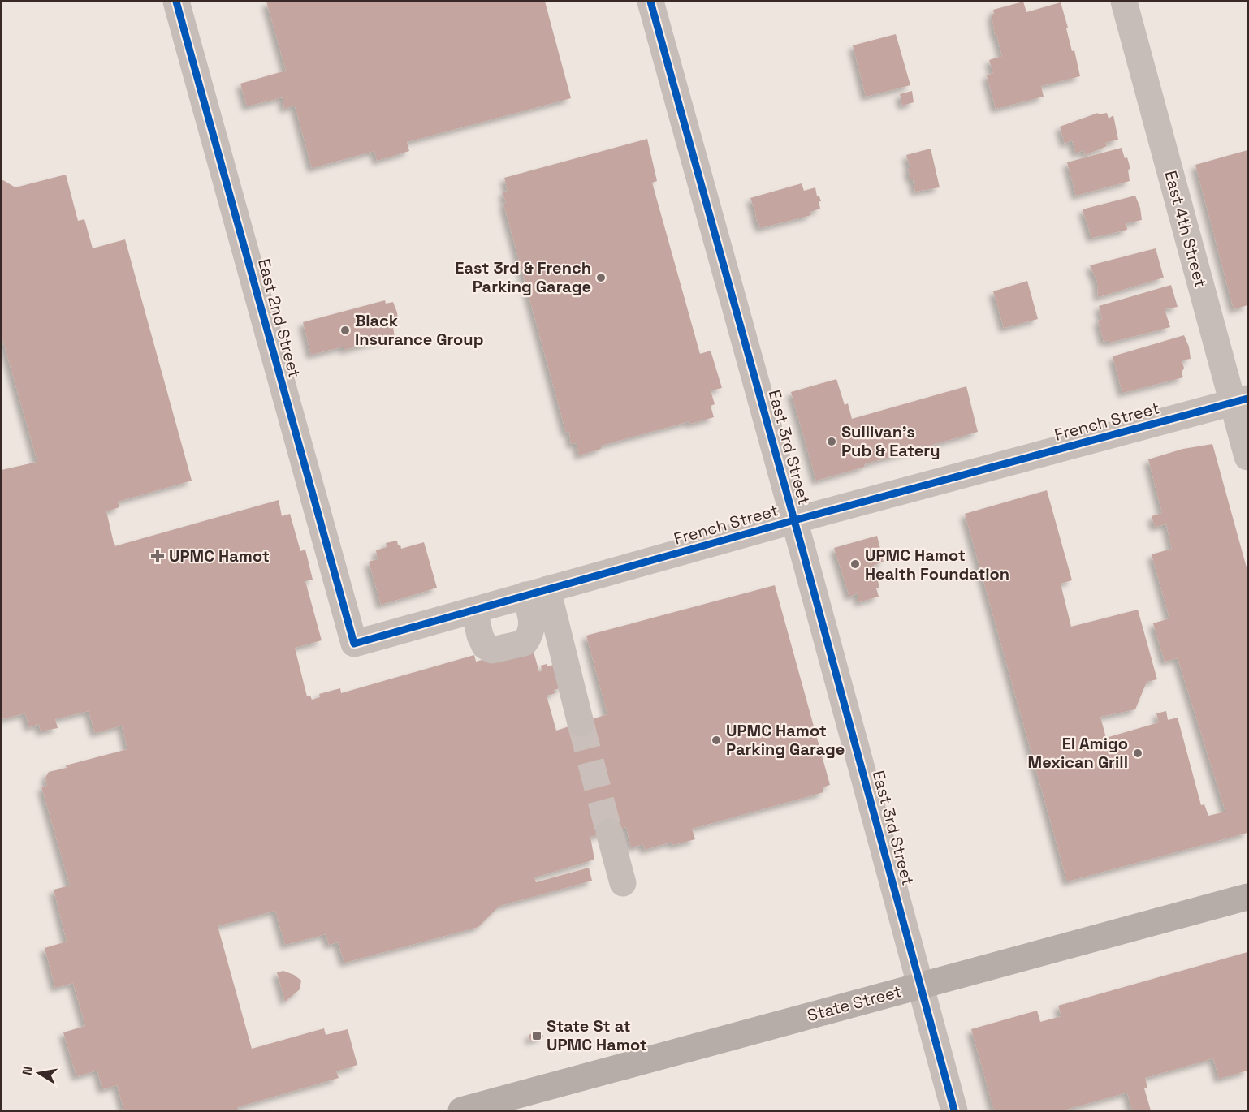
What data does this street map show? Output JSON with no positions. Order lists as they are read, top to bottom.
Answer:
{
  "streets": {
    "main road": ["State Street"],
    "street": [
      "East 4th Street",
      "East 2nd Street",
      "French Street",
      "East 3rd Street"
    ]
  },
  "crossings": [
    ["East 4th Street", "French Street"],
    ["East 2nd Street", "French Street"],
    ["French Street", "East 3rd Street"],
    ["East 3rd Street", "State Street"]
  ],
  "places": {
    "other": [
      "East 3rd & French Parking Garage",
      "Black Insurance Group",
      "Sullivan's Pub & Eatery",
      "UPMC Hamot Health Foundation",
      "UPMC Hamot Parking Garage",
      "El Amigo Mexican Grill"
    ],
    "health": ["UPMC Hamot"],
    "transit": ["State St at UPMC Hamot"]
  },
  "north": "left"
}
